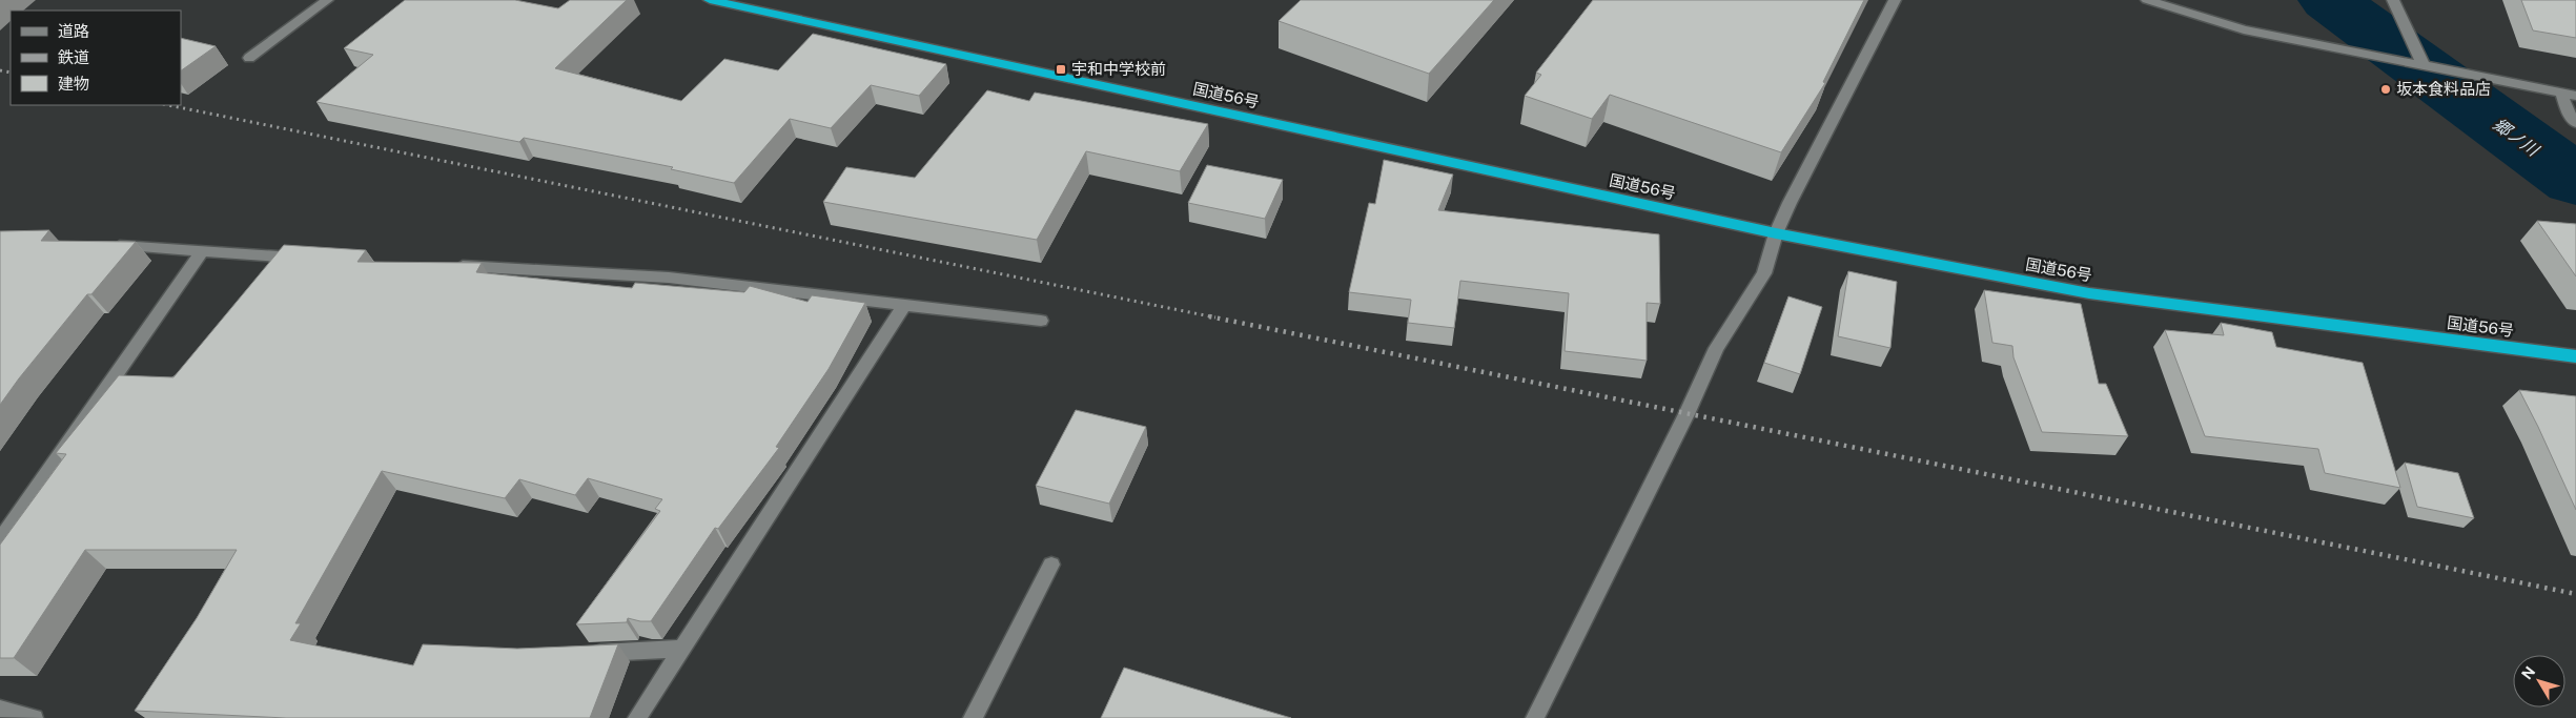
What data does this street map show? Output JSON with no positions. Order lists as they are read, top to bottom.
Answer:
{
  "streets": {
    "highway": ["国道56号"]
  },
  "water": ["郷ノ川"],
  "places": {
    "transit": ["宇和中学校前"],
    "other": ["坂本食料品店"]
  },
  "legend": ["道路", "鉄道", "建物"],
  "north": "top left"
}
